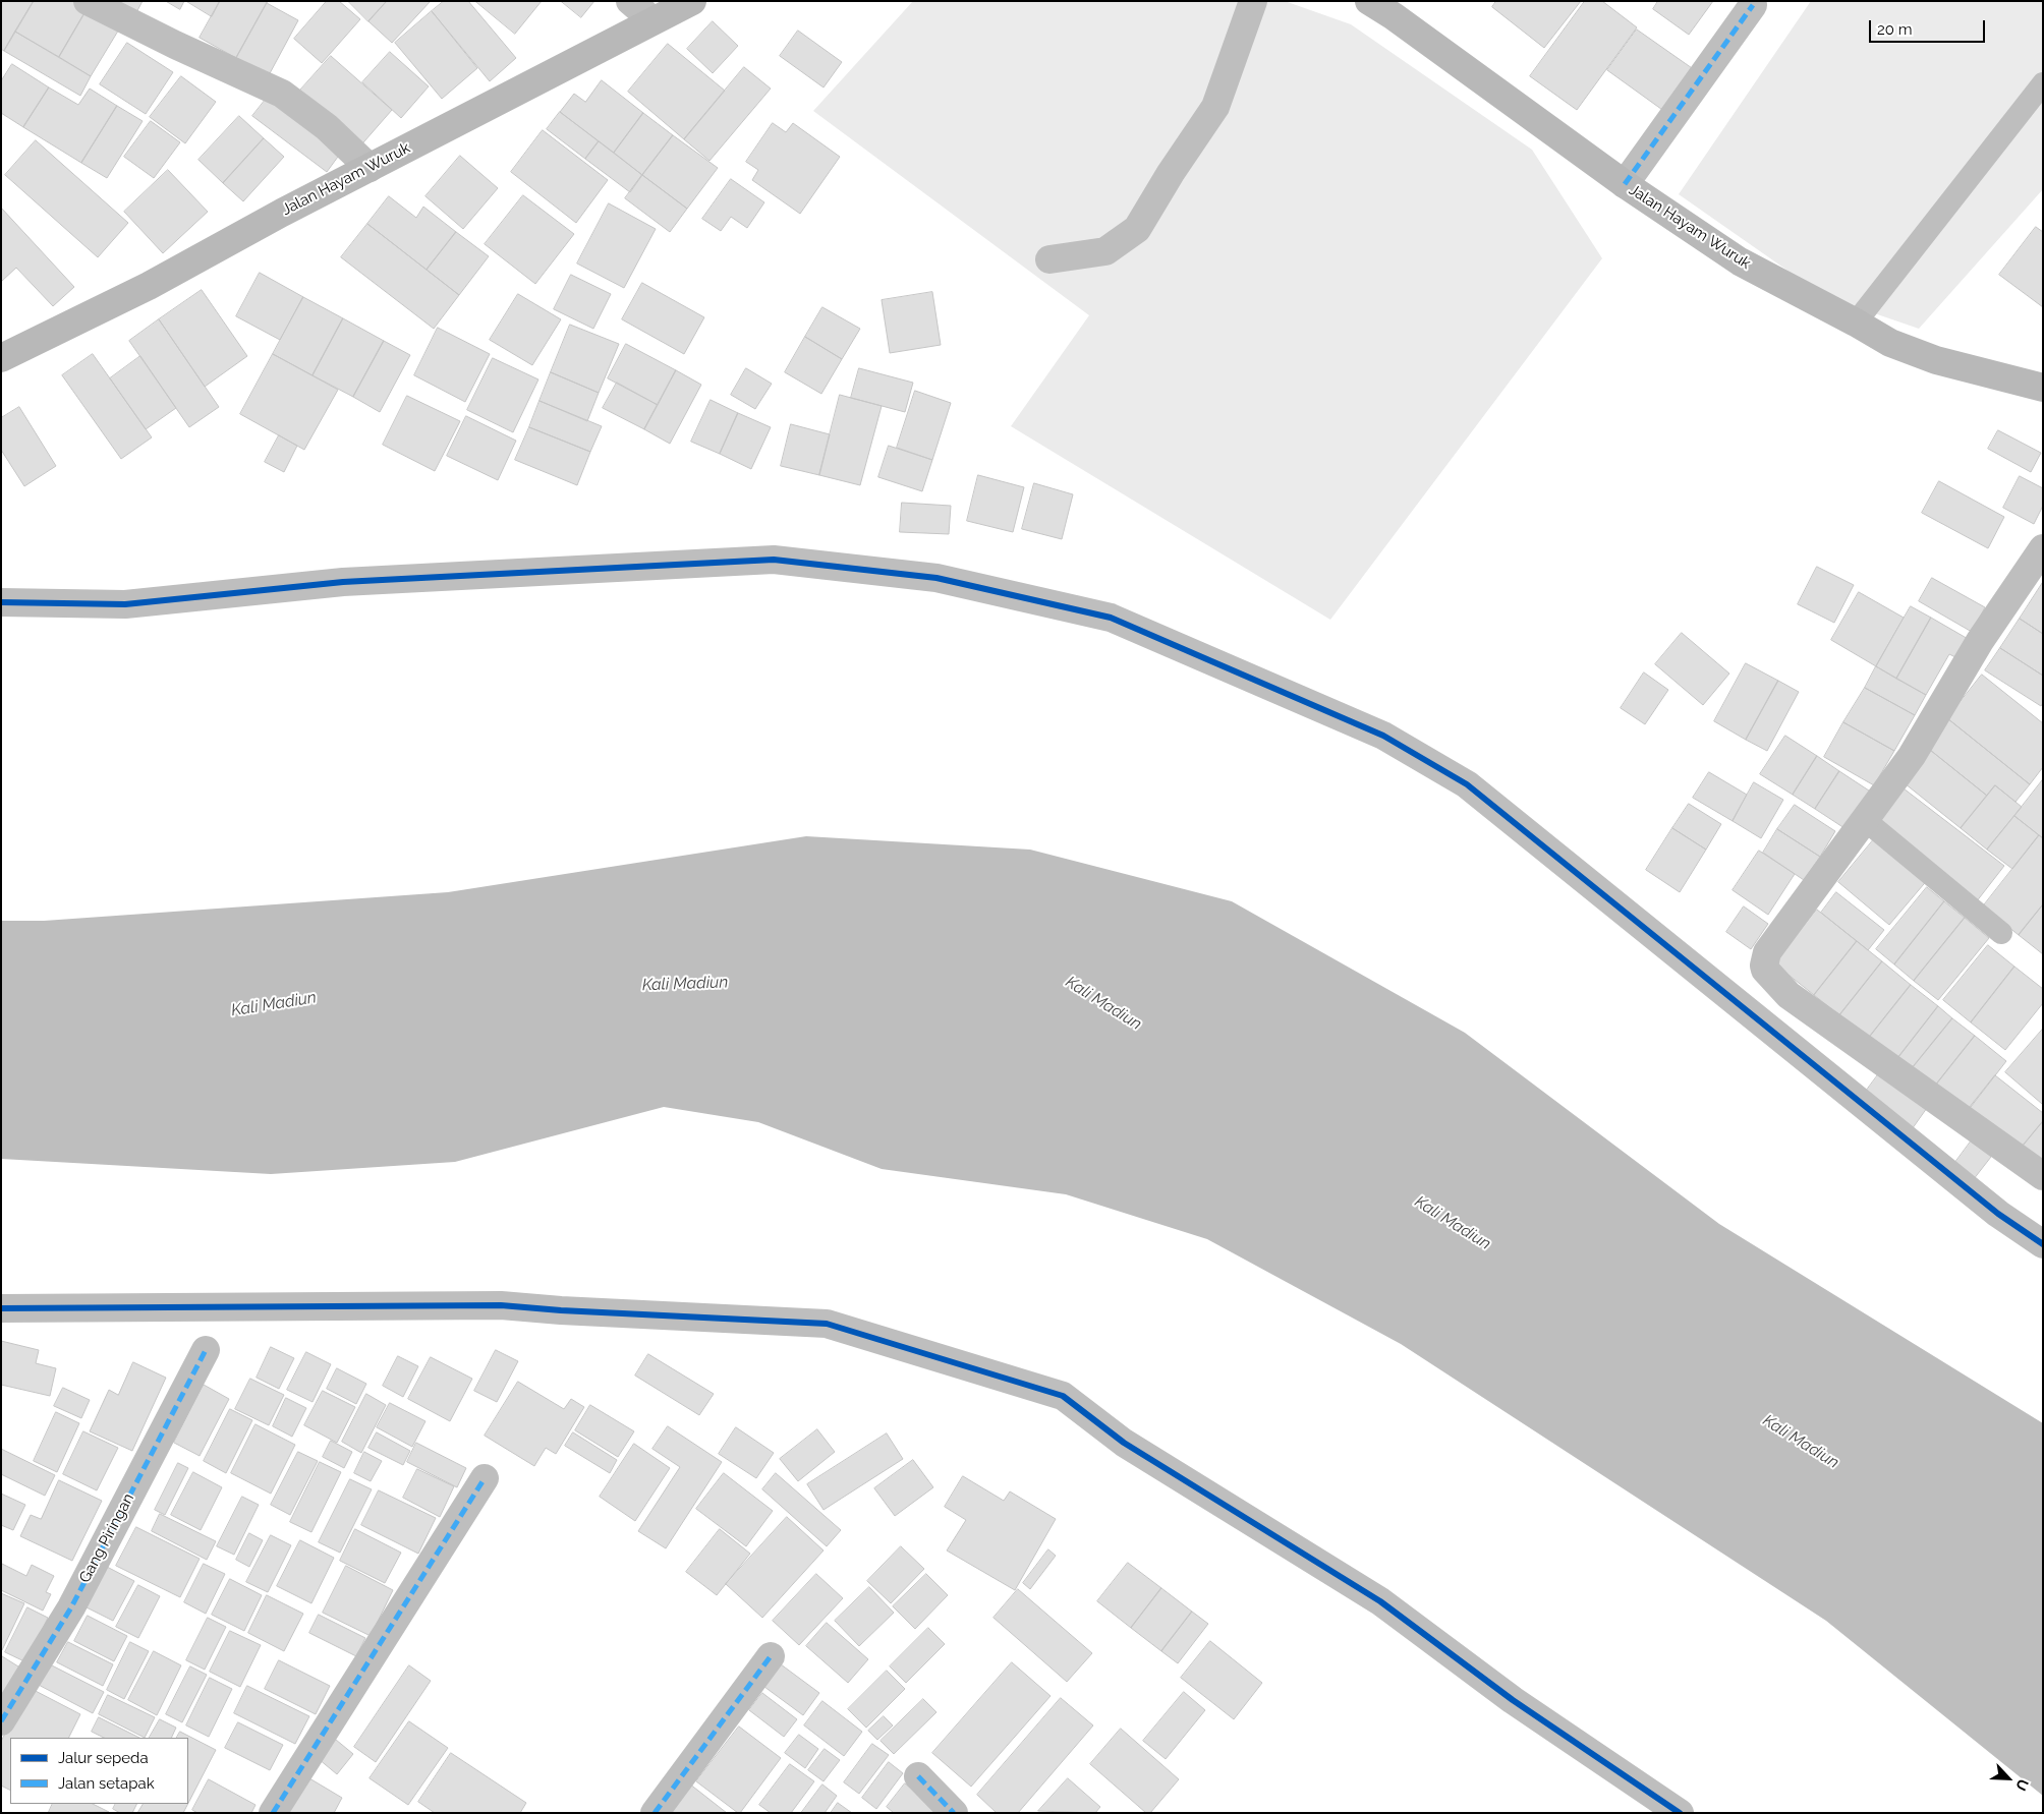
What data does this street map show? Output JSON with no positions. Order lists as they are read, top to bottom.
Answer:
{
  "streets": {
    "main road": ["Jalan Hayam Wuruk"],
    "street": ["Gang Piringan"]
  },
  "water": ["Kali Madiun"],
  "legend": ["Jalur sepeda", "Jalan setapak"],
  "scale_bar": "20 m",
  "north": "bottom right"
}
